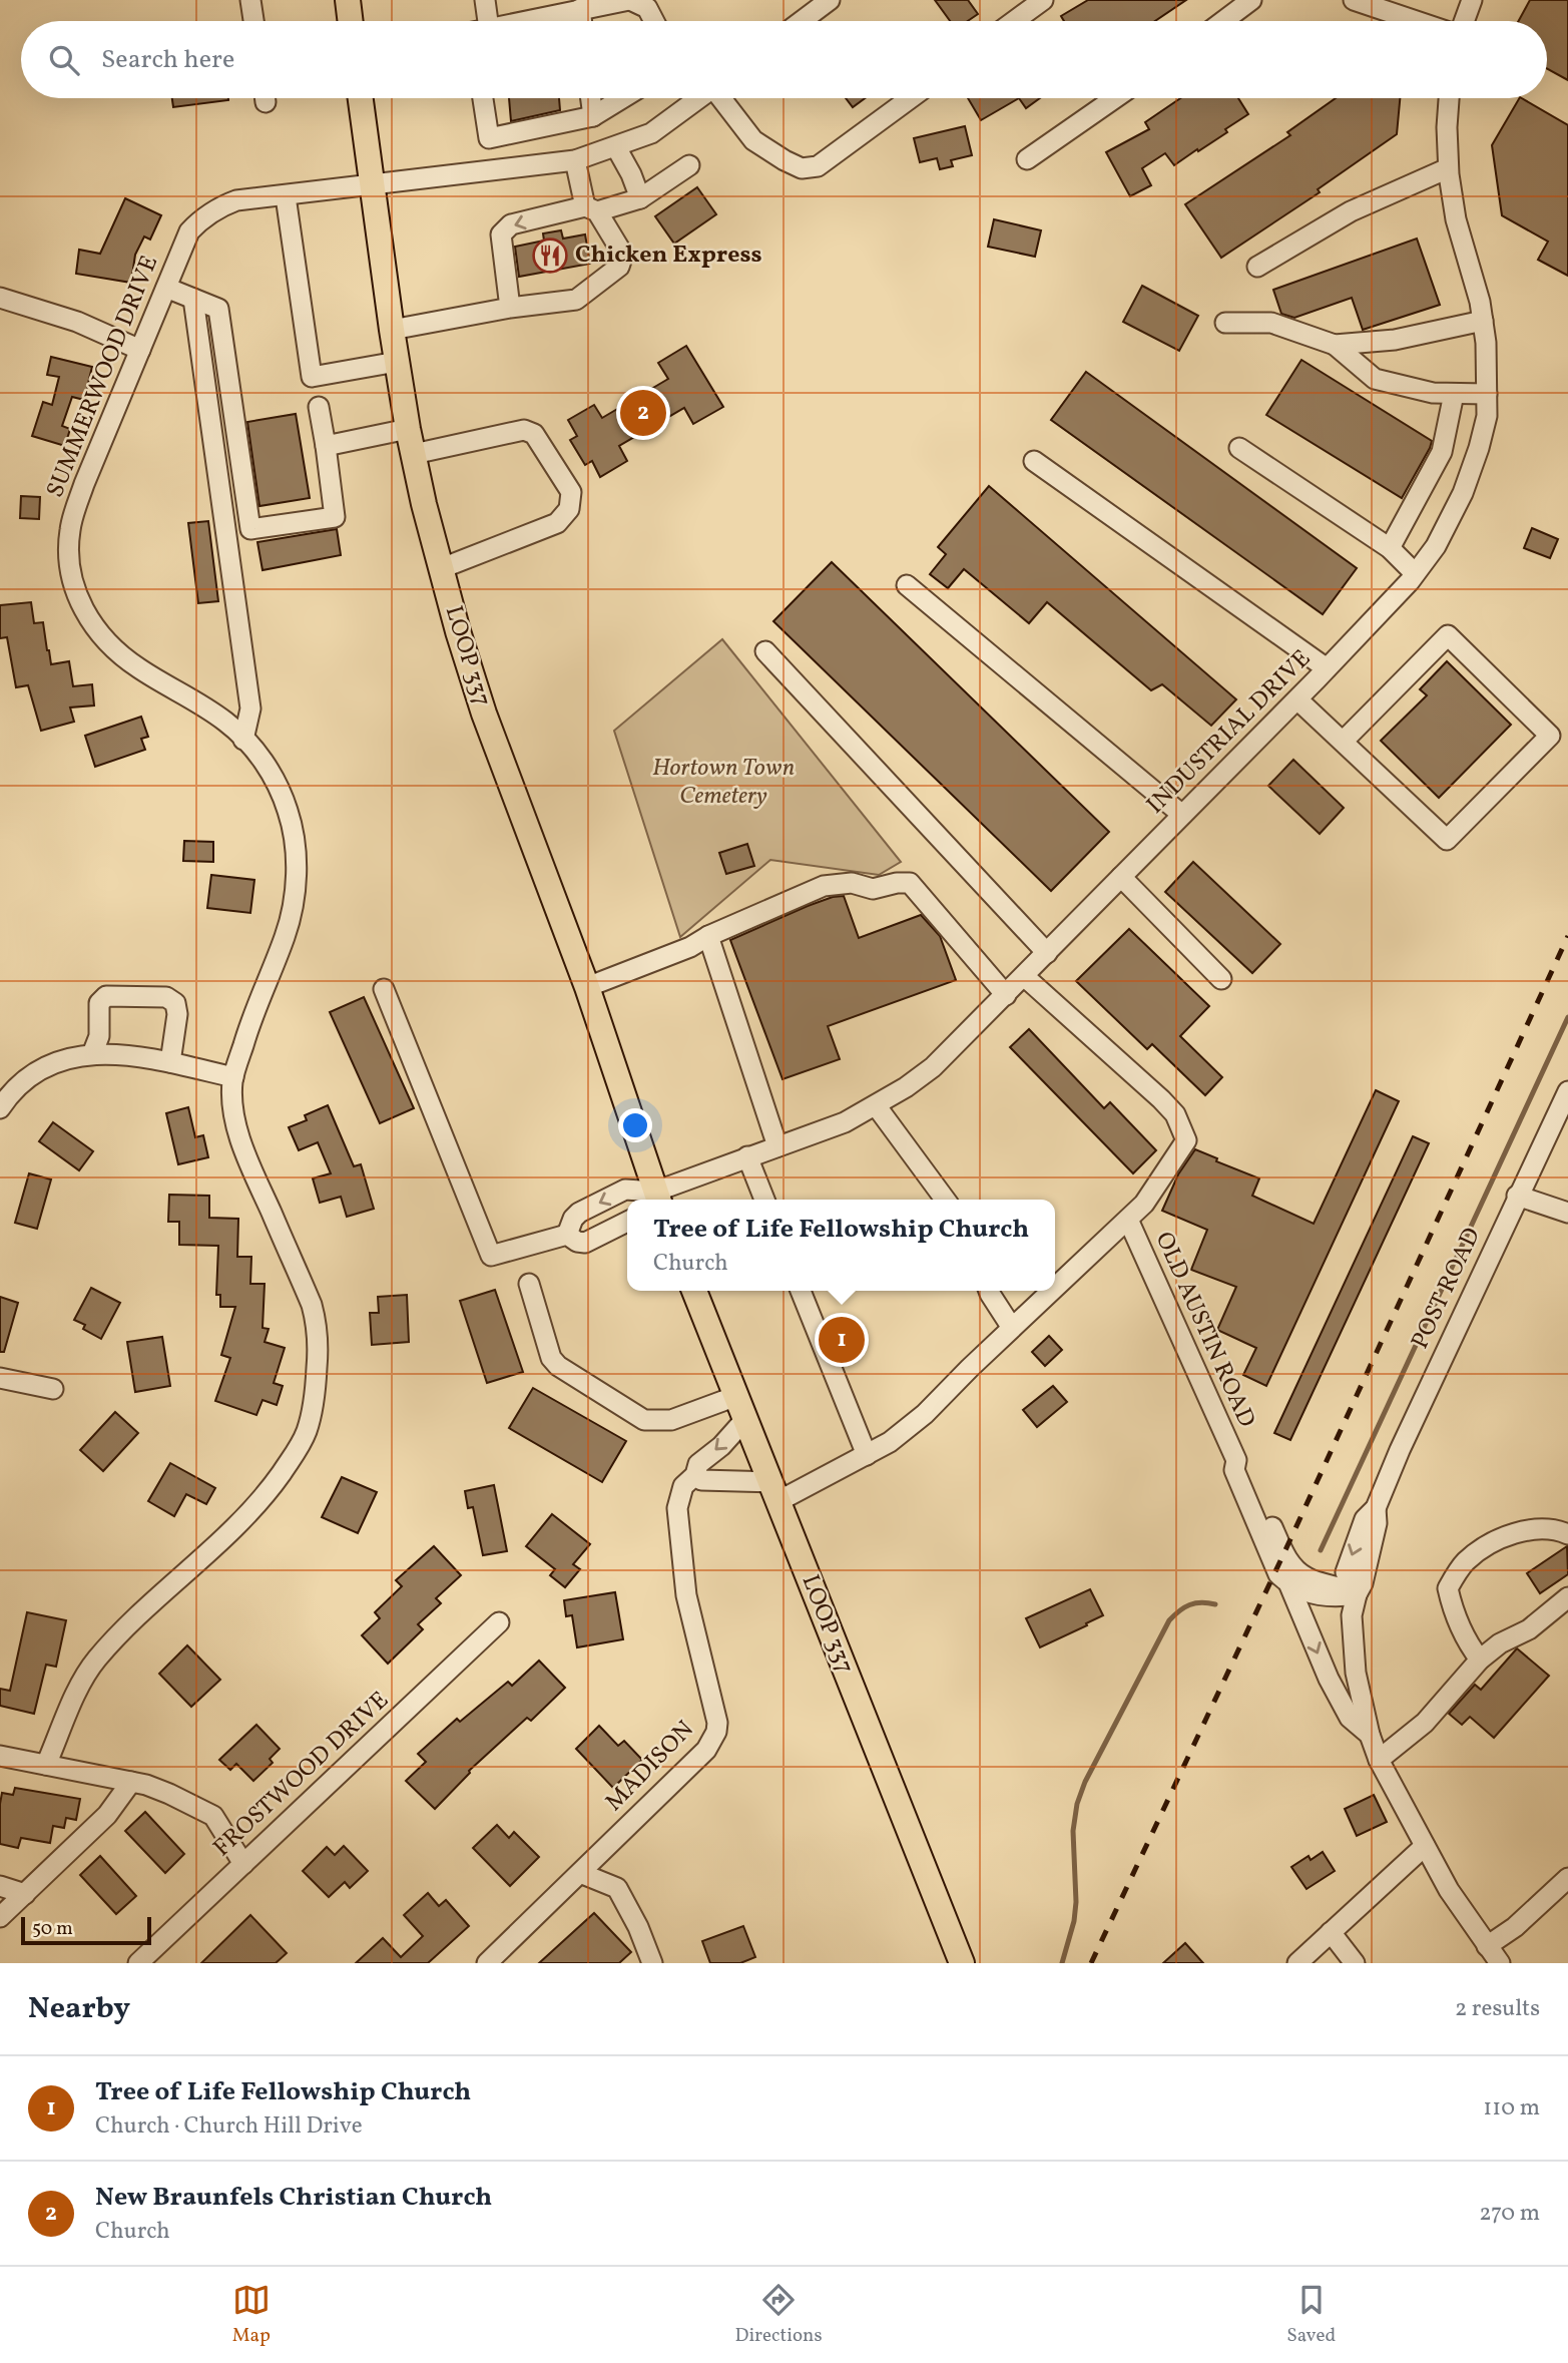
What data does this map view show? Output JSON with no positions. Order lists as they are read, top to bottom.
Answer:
{
  "streets": {
    "main road": ["LOOP 337"],
    "street": [
      "SUMMERWOOD DRIVE",
      "INDUSTRIAL DRIVE",
      "POST ROAD",
      "OLD AUSTIN ROAD",
      "MADISON",
      "FROSTWOOD DRIVE"
    ]
  },
  "crossings": [
    ["SUMMERWOOD DRIVE", "LOOP 337"],
    ["LOOP 337", "MADISON"],
    ["POST ROAD", "OLD AUSTIN ROAD"]
  ],
  "parks": ["Hortown Town Cemetery"],
  "places": {
    "restaurant": ["Chicken Express"]
  },
  "scale_bar": "50 m",
  "page": {
    "search": "Search here",
    "pins": ["2", "1"],
    "popup": ["Tree of Life Fellowship Church", "Church"],
    "scale": "50 m",
    "heading": ["Nearby", "2 results"],
    "list": [
      {
        "mark": "1",
        "name": "Tree of Life Fellowship Church",
        "note": "Church · Church Hill Drive",
        "value": "110 m"
      },
      {
        "mark": "2",
        "name": "New Braunfels Christian Church",
        "note": "Church",
        "value": "270 m"
      }
    ],
    "nav": ["Map", "Directions", "Saved"]
  }
}
